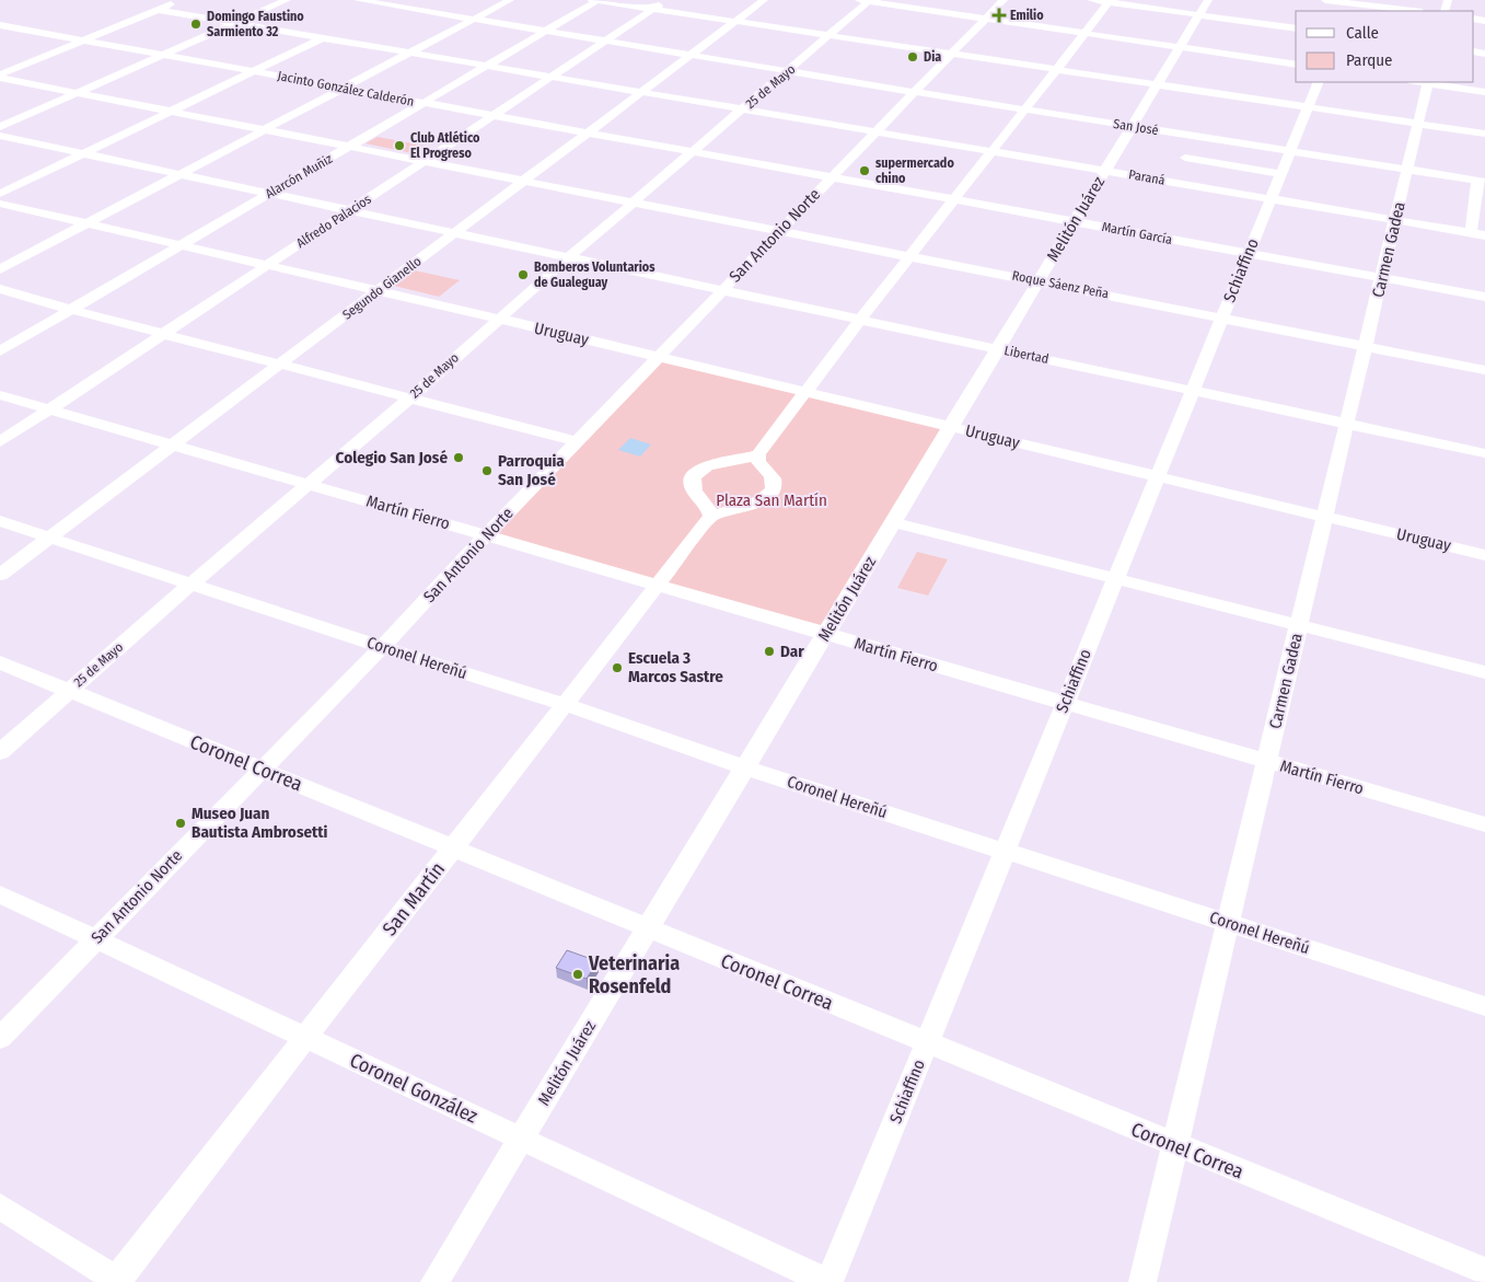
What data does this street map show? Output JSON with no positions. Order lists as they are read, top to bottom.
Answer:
{
  "streets": {
    "street": [
      "25 de Mayo",
      "Jacinto González Calderón",
      "San José",
      "Alarcón Muñiz",
      "Paraná",
      "Melitón Juárez",
      "Alfredo Palacios",
      "Martín García",
      "San Antonio Norte",
      "Carmen Gadea",
      "Schiaffino",
      "Roque Sáenz Peña",
      "Segundo Gianello",
      "Uruguay",
      "Libertad",
      "Martín Fierro",
      "Coronel Hereñú",
      "Coronel Correa",
      "San Martín",
      "Coronel González"
    ]
  },
  "crossings": [
    ["25 de Mayo", "Jacinto González Calderón"],
    ["25 de Mayo", "San José"],
    ["25 de Mayo", "Paraná"],
    ["25 de Mayo", "Martín García"],
    ["25 de Mayo", "Roque Sáenz Peña"],
    ["25 de Mayo", "Uruguay"],
    ["25 de Mayo", "Libertad"],
    ["25 de Mayo", "Martín Fierro"],
    ["25 de Mayo", "Coronel Hereñú"],
    ["25 de Mayo", "Coronel Correa"],
    ["Jacinto González Calderón", "Alarcón Muñiz"],
    ["Jacinto González Calderón", "Alfredo Palacios"],
    ["Jacinto González Calderón", "Martín García"],
    ["Jacinto González Calderón", "Segundo Gianello"],
    ["San José", "Alarcón Muñiz"],
    ["San José", "Melitón Juárez"],
    ["San José", "Alfredo Palacios"],
    ["San José", "San Antonio Norte"],
    ["San José", "Carmen Gadea"],
    ["San José", "Schiaffino"],
    ["San José", "Segundo Gianello"],
    ["Alarcón Muñiz", "Paraná"],
    ["Alarcón Muñiz", "Roque Sáenz Peña"],
    ["Alarcón Muñiz", "Uruguay"],
    ["Alarcón Muñiz", "Libertad"],
    ["Paraná", "Melitón Juárez"],
    ["Paraná", "Alfredo Palacios"],
    ["Paraná", "San Antonio Norte"],
    ["Paraná", "Carmen Gadea"],
    ["Paraná", "Schiaffino"],
    ["Paraná", "Segundo Gianello"],
    ["Melitón Juárez", "Martín García"],
    ["Melitón Juárez", "Roque Sáenz Peña"],
    ["Melitón Juárez", "Uruguay"],
    ["Melitón Juárez", "Libertad"],
    ["Melitón Juárez", "Martín Fierro"],
    ["Melitón Juárez", "Coronel Hereñú"],
    ["Melitón Juárez", "Coronel Correa"],
    ["Melitón Juárez", "Coronel González"],
    ["Alfredo Palacios", "Roque Sáenz Peña"],
    ["Alfredo Palacios", "Uruguay"],
    ["Alfredo Palacios", "Libertad"],
    ["Alfredo Palacios", "Martín Fierro"],
    ["Martín García", "San Antonio Norte"],
    ["Martín García", "Carmen Gadea"],
    ["Martín García", "Schiaffino"],
    ["San Antonio Norte", "Roque Sáenz Peña"],
    ["San Antonio Norte", "Uruguay"],
    ["San Antonio Norte", "Libertad"],
    ["San Antonio Norte", "Martín Fierro"],
    ["San Antonio Norte", "Coronel Hereñú"],
    ["San Antonio Norte", "Coronel Correa"],
    ["San Antonio Norte", "Coronel González"],
    ["Carmen Gadea", "Roque Sáenz Peña"],
    ["Carmen Gadea", "Uruguay"],
    ["Carmen Gadea", "Libertad"],
    ["Carmen Gadea", "Martín Fierro"],
    ["Carmen Gadea", "Coronel Hereñú"],
    ["Carmen Gadea", "Coronel Correa"],
    ["Schiaffino", "Roque Sáenz Peña"],
    ["Schiaffino", "Uruguay"],
    ["Schiaffino", "Libertad"],
    ["Schiaffino", "Martín Fierro"],
    ["Schiaffino", "Coronel Hereñú"],
    ["Schiaffino", "Coronel Correa"],
    ["Schiaffino", "Coronel González"],
    ["Roque Sáenz Peña", "Segundo Gianello"],
    ["Segundo Gianello", "Uruguay"],
    ["Segundo Gianello", "Libertad"],
    ["Segundo Gianello", "Martín Fierro"],
    ["Segundo Gianello", "Coronel Hereñú"],
    ["Martín Fierro", "San Martín"],
    ["Coronel Hereñú", "San Martín"],
    ["Coronel Correa", "San Martín"],
    ["San Martín", "Coronel González"]
  ],
  "parks": ["Plaza San Martín"],
  "places": {
    "health": ["Emilio"],
    "other": [
      "Domingo Faustino Sarmiento 32",
      "Dia",
      "Club Atlético El Progreso",
      "supermercado chino",
      "Bomberos Voluntarios de Gualeguay",
      "Colegio San José",
      "Parroquia San José",
      "Dar",
      "Escuela 3 Marcos Sastre",
      "Museo Juan Bautista Ambrosetti",
      "Veterinaria Rosenfeld"
    ]
  },
  "legend": ["Calle", "Parque"]
}
